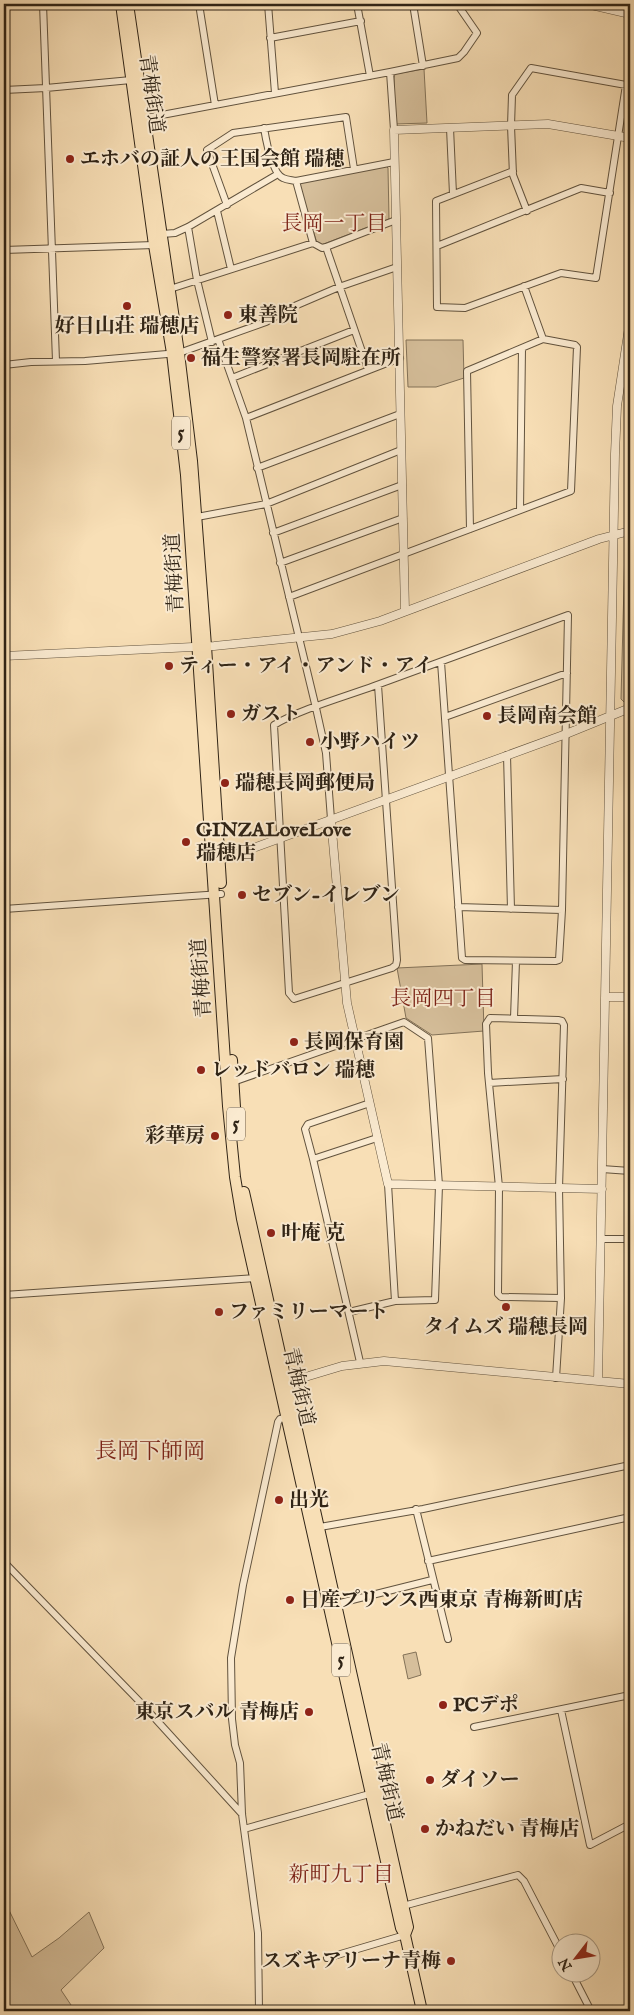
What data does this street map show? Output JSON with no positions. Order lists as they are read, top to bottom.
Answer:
{
  "streets": {
    "main road": ["青梅街道", "5"]
  },
  "districts": [
    "長岡一丁目",
    "長岡四丁目",
    "長岡下師岡",
    "新町九丁目"
  ],
  "places": [
    "エホバの証人の王国会館 瑞穂",
    "好日山荘 瑞穂店",
    "東善院",
    "福生警察署長岡駐在所",
    "ティー・アイ・アンド・アイ",
    "ガスト",
    "長岡南会館",
    "小野ハイツ",
    "瑞穂長岡郵便局",
    "GINZALoveLove 瑞穂店",
    "セブン-イレブン",
    "長岡保育園",
    "レッドバロン 瑞穂",
    "彩華房",
    "叶庵 克",
    "タイムズ 瑞穂長岡",
    "ファミリーマート",
    "出光",
    "日産プリンス西東京 青梅新町店",
    "PCデポ",
    "東京スバル 青梅店",
    "ダイソー",
    "かねだい 青梅店",
    "スズキアリーナ青梅"
  ],
  "north": "bottom left"
}
